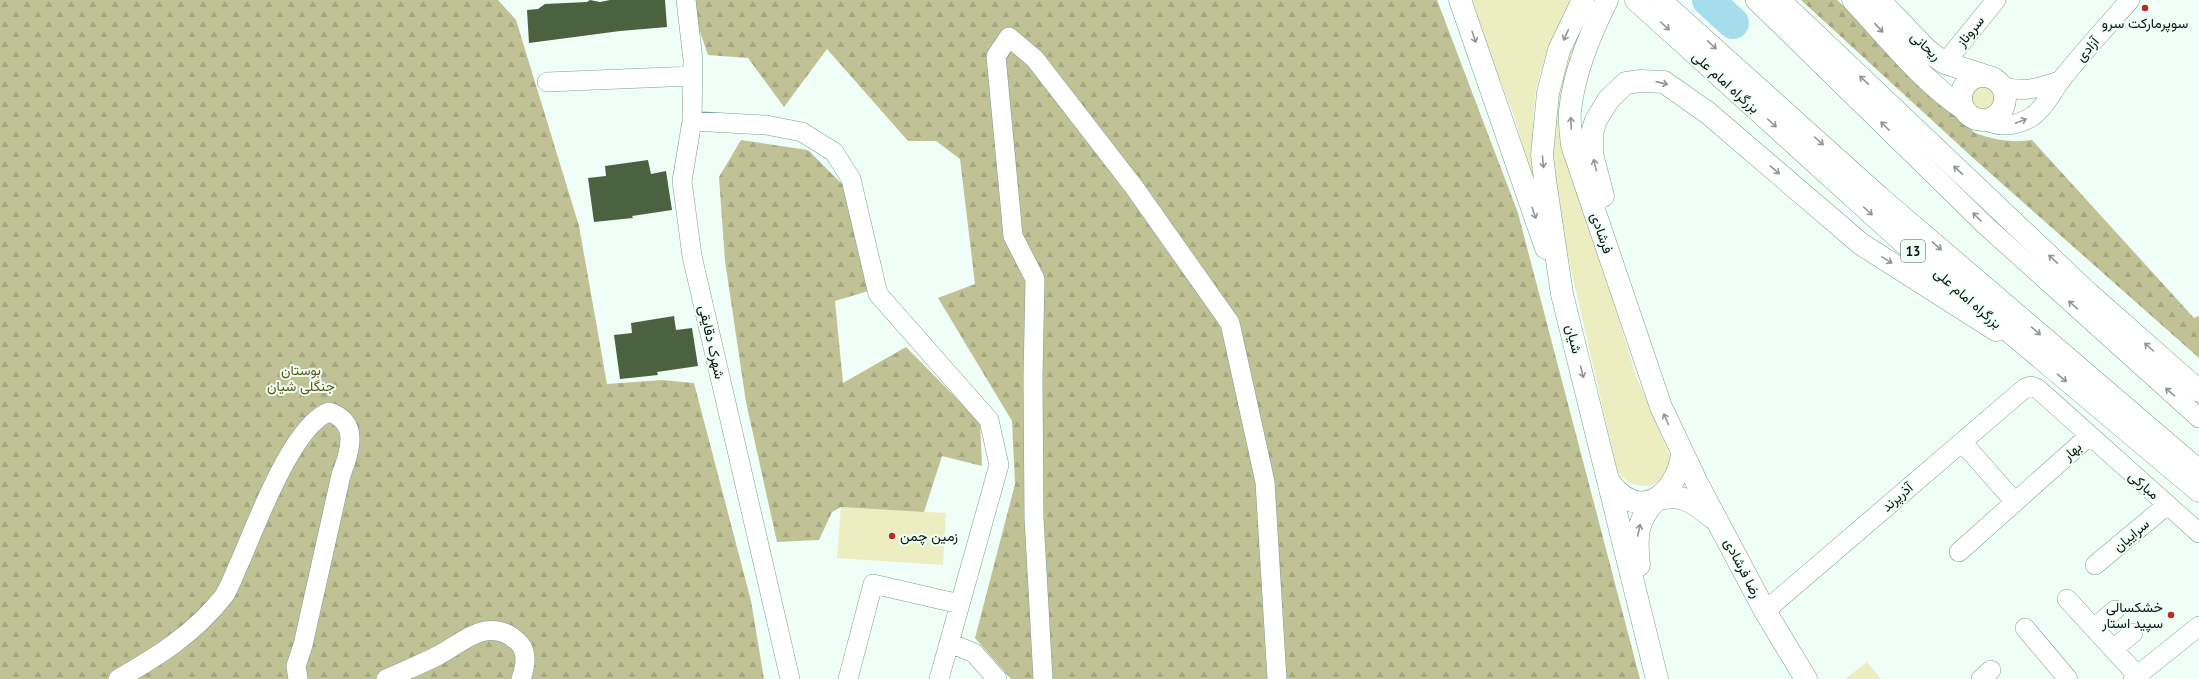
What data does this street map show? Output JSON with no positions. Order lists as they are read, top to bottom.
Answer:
{
  "streets": {
    "main road": [
      "ریحانی",
      "بزرگراه امام علی",
      "فرشادی",
      "13",
      "شیان",
      "رضا فرشادی"
    ],
    "street": [
      "سروناز",
      "آزادی",
      "شهرک دقایقی",
      "بهار",
      "مبارکی",
      "آذرپرند",
      "سراییان"
    ]
  },
  "crossings": [
    ["سروناز", "ریحانی"],
    ["ریحانی", "آزادی"],
    ["فرشادی", "رضا فرشادی"],
    ["بهار", "مبارکی"],
    ["بهار", "آذرپرند"],
    ["مبارکی", "سراییان"],
    ["آذرپرند", "رضا فرشادی"]
  ],
  "parks": ["بوستان جنگلی شیان"],
  "places": ["سوپرمارکت سرو", "زمین چمن", "خشکسالی سپید استار"]
}
